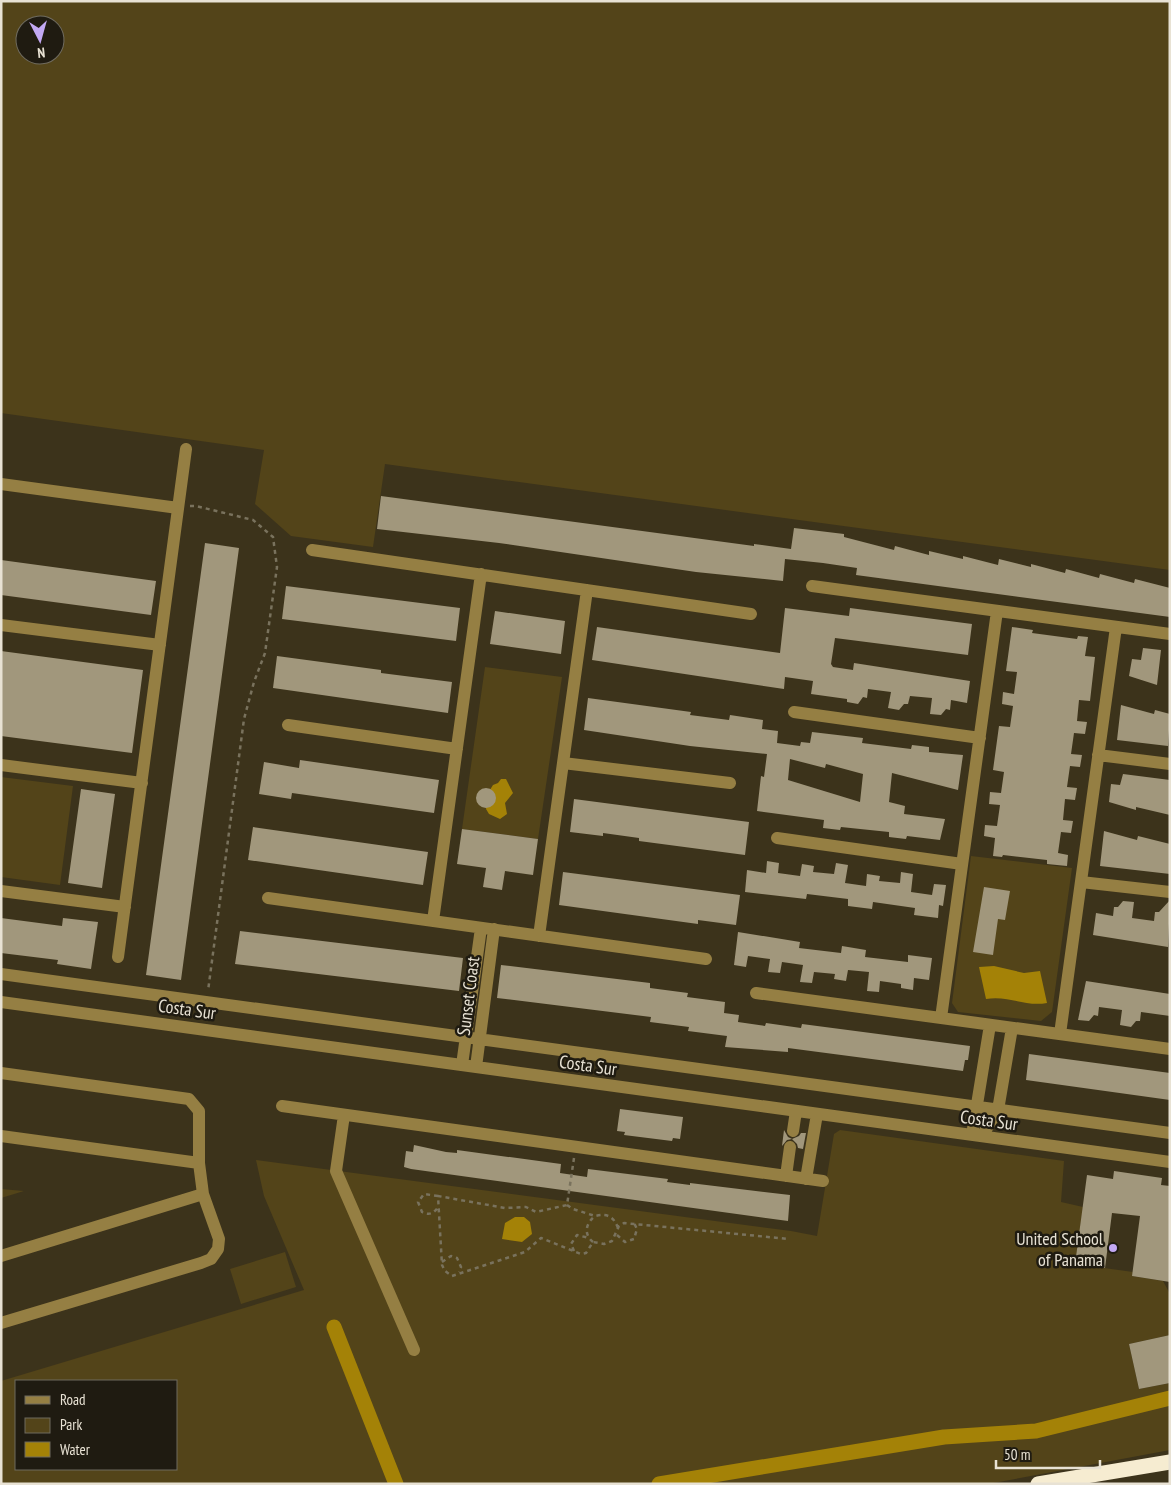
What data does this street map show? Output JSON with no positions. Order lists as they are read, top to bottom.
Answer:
{
  "streets": {
    "street": ["Sunset Coast", "Costa Sur"]
  },
  "crossings": [
    ["Sunset Coast", "Costa Sur"]
  ],
  "places": ["United School of Panama"],
  "legend": ["Road", "Park", "Water"],
  "scale_bar": "50 m",
  "north": "bottom"
}
